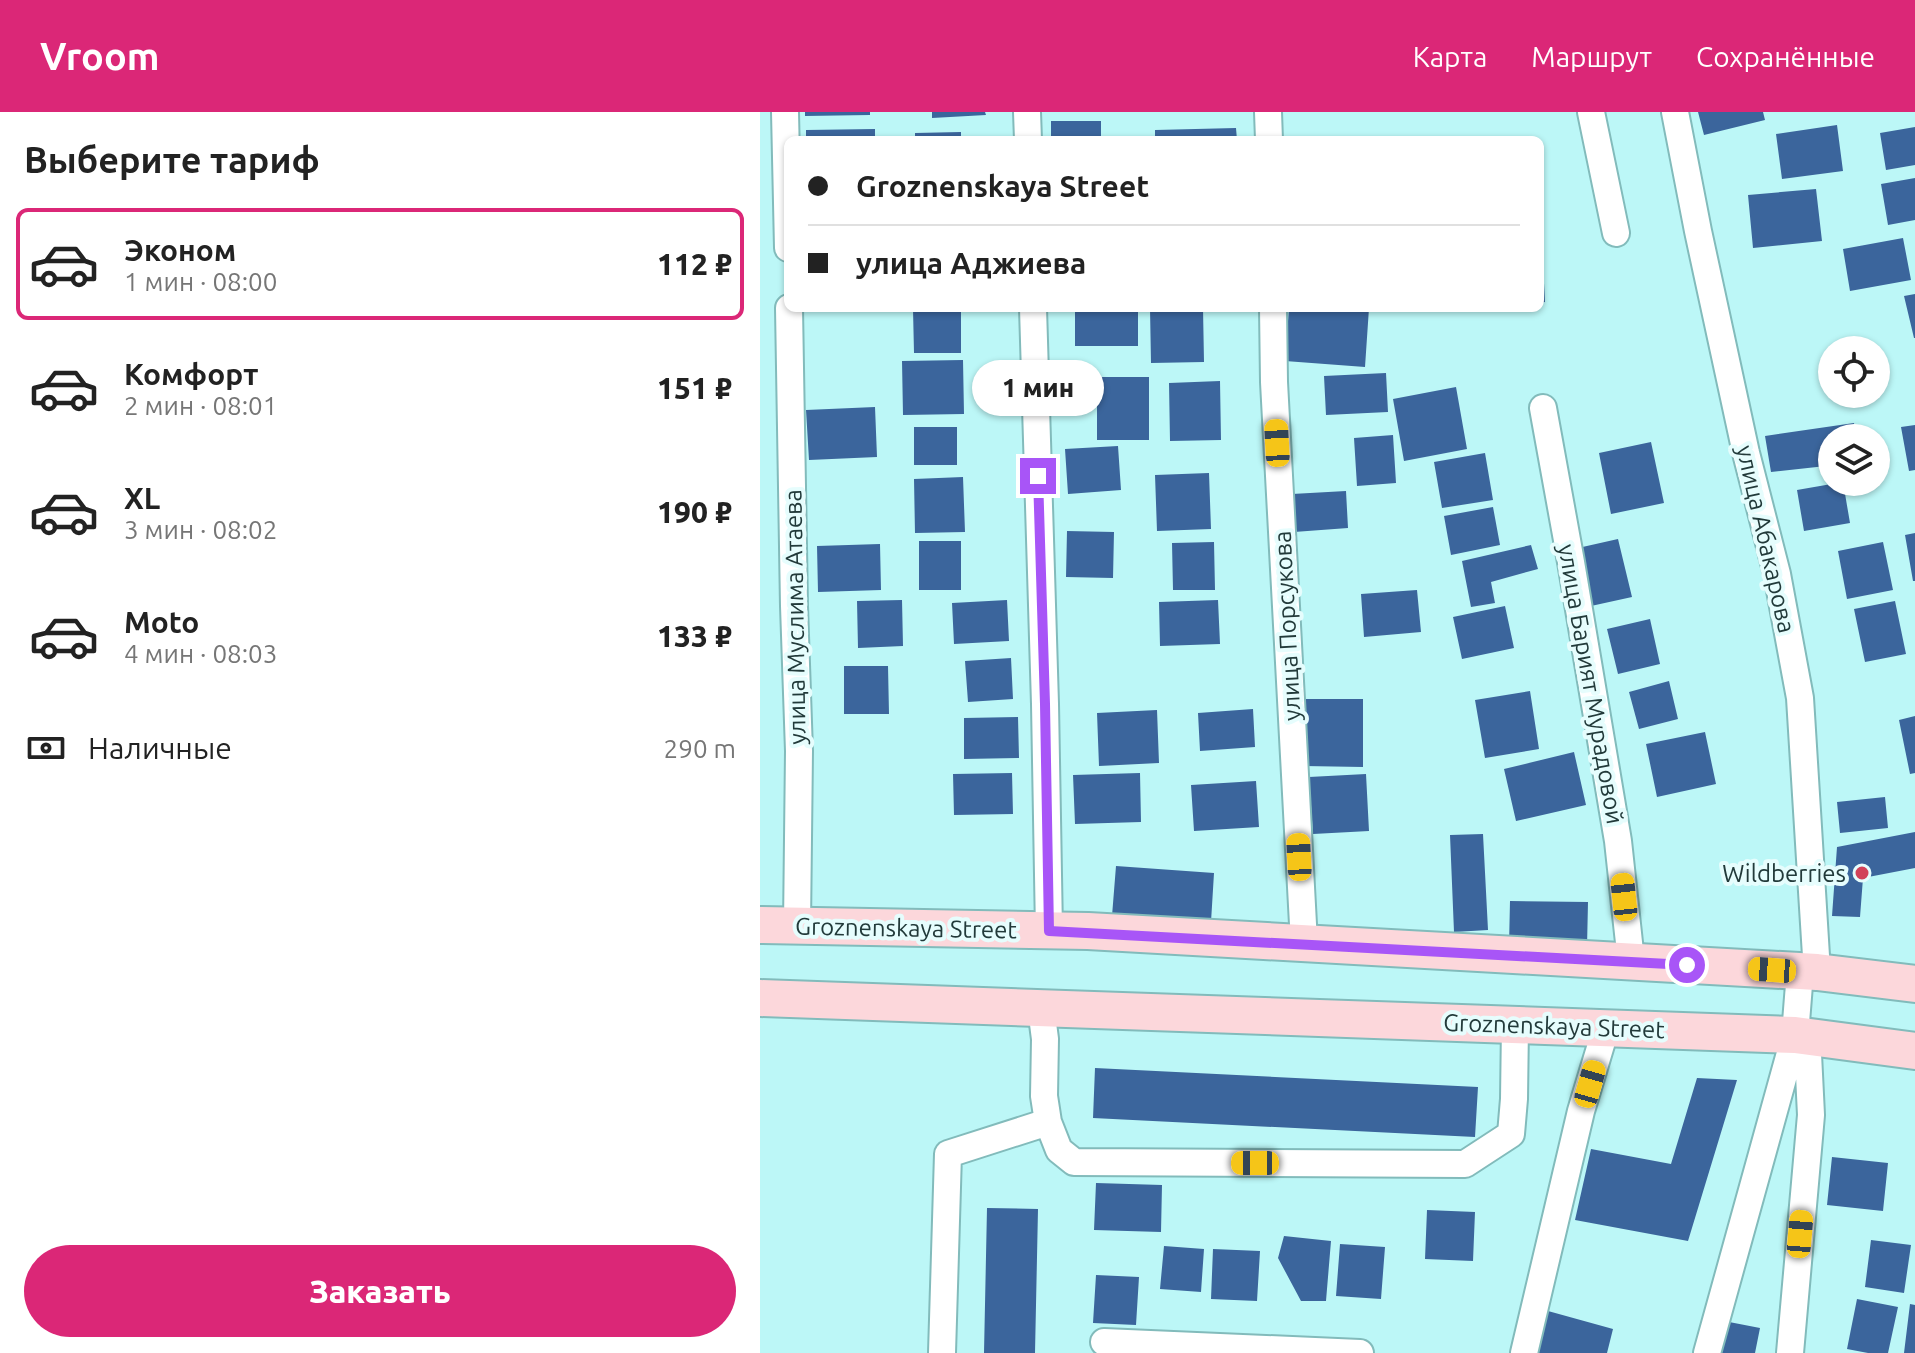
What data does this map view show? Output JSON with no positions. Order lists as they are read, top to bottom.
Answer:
{
  "streets": {
    "street": [
      "улица Абакарова",
      "улица Муслима Атаева",
      "улица Порсукова",
      "улица Барият Мурадовой",
      "Groznenskaya Street"
    ]
  },
  "crossings": [
    ["улица Абакарова", "Groznenskaya Street"],
    ["улица Муслима Атаева", "Groznenskaya Street"],
    ["улица Порсукова", "Groznenskaya Street"],
    ["улица Барият Мурадовой", "Groznenskaya Street"]
  ],
  "places": ["Wildberries"],
  "page": {
    "header": "Vroom",
    "nav": ["Карта", "Маршрут", "Сохранённые"],
    "heading": "Выберите тариф",
    "banner": ["Groznenskaya Street", "улица Аджиева"],
    "list": [
      {
        "name": "Эконом",
        "note": "1 мин · 08:00",
        "value": "112 ₽"
      },
      {
        "name": "Комфорт",
        "note": "2 мин · 08:01",
        "value": "151 ₽"
      },
      {
        "name": "XL",
        "note": "3 мин · 08:02",
        "value": "190 ₽"
      },
      {
        "name": "Moto",
        "note": "4 мин · 08:03",
        "value": "133 ₽"
      }
    ],
    "bubble": "1 мин",
    "pay": ["Наличные", "290 m"],
    "buttons": "Заказать"
  }
}
